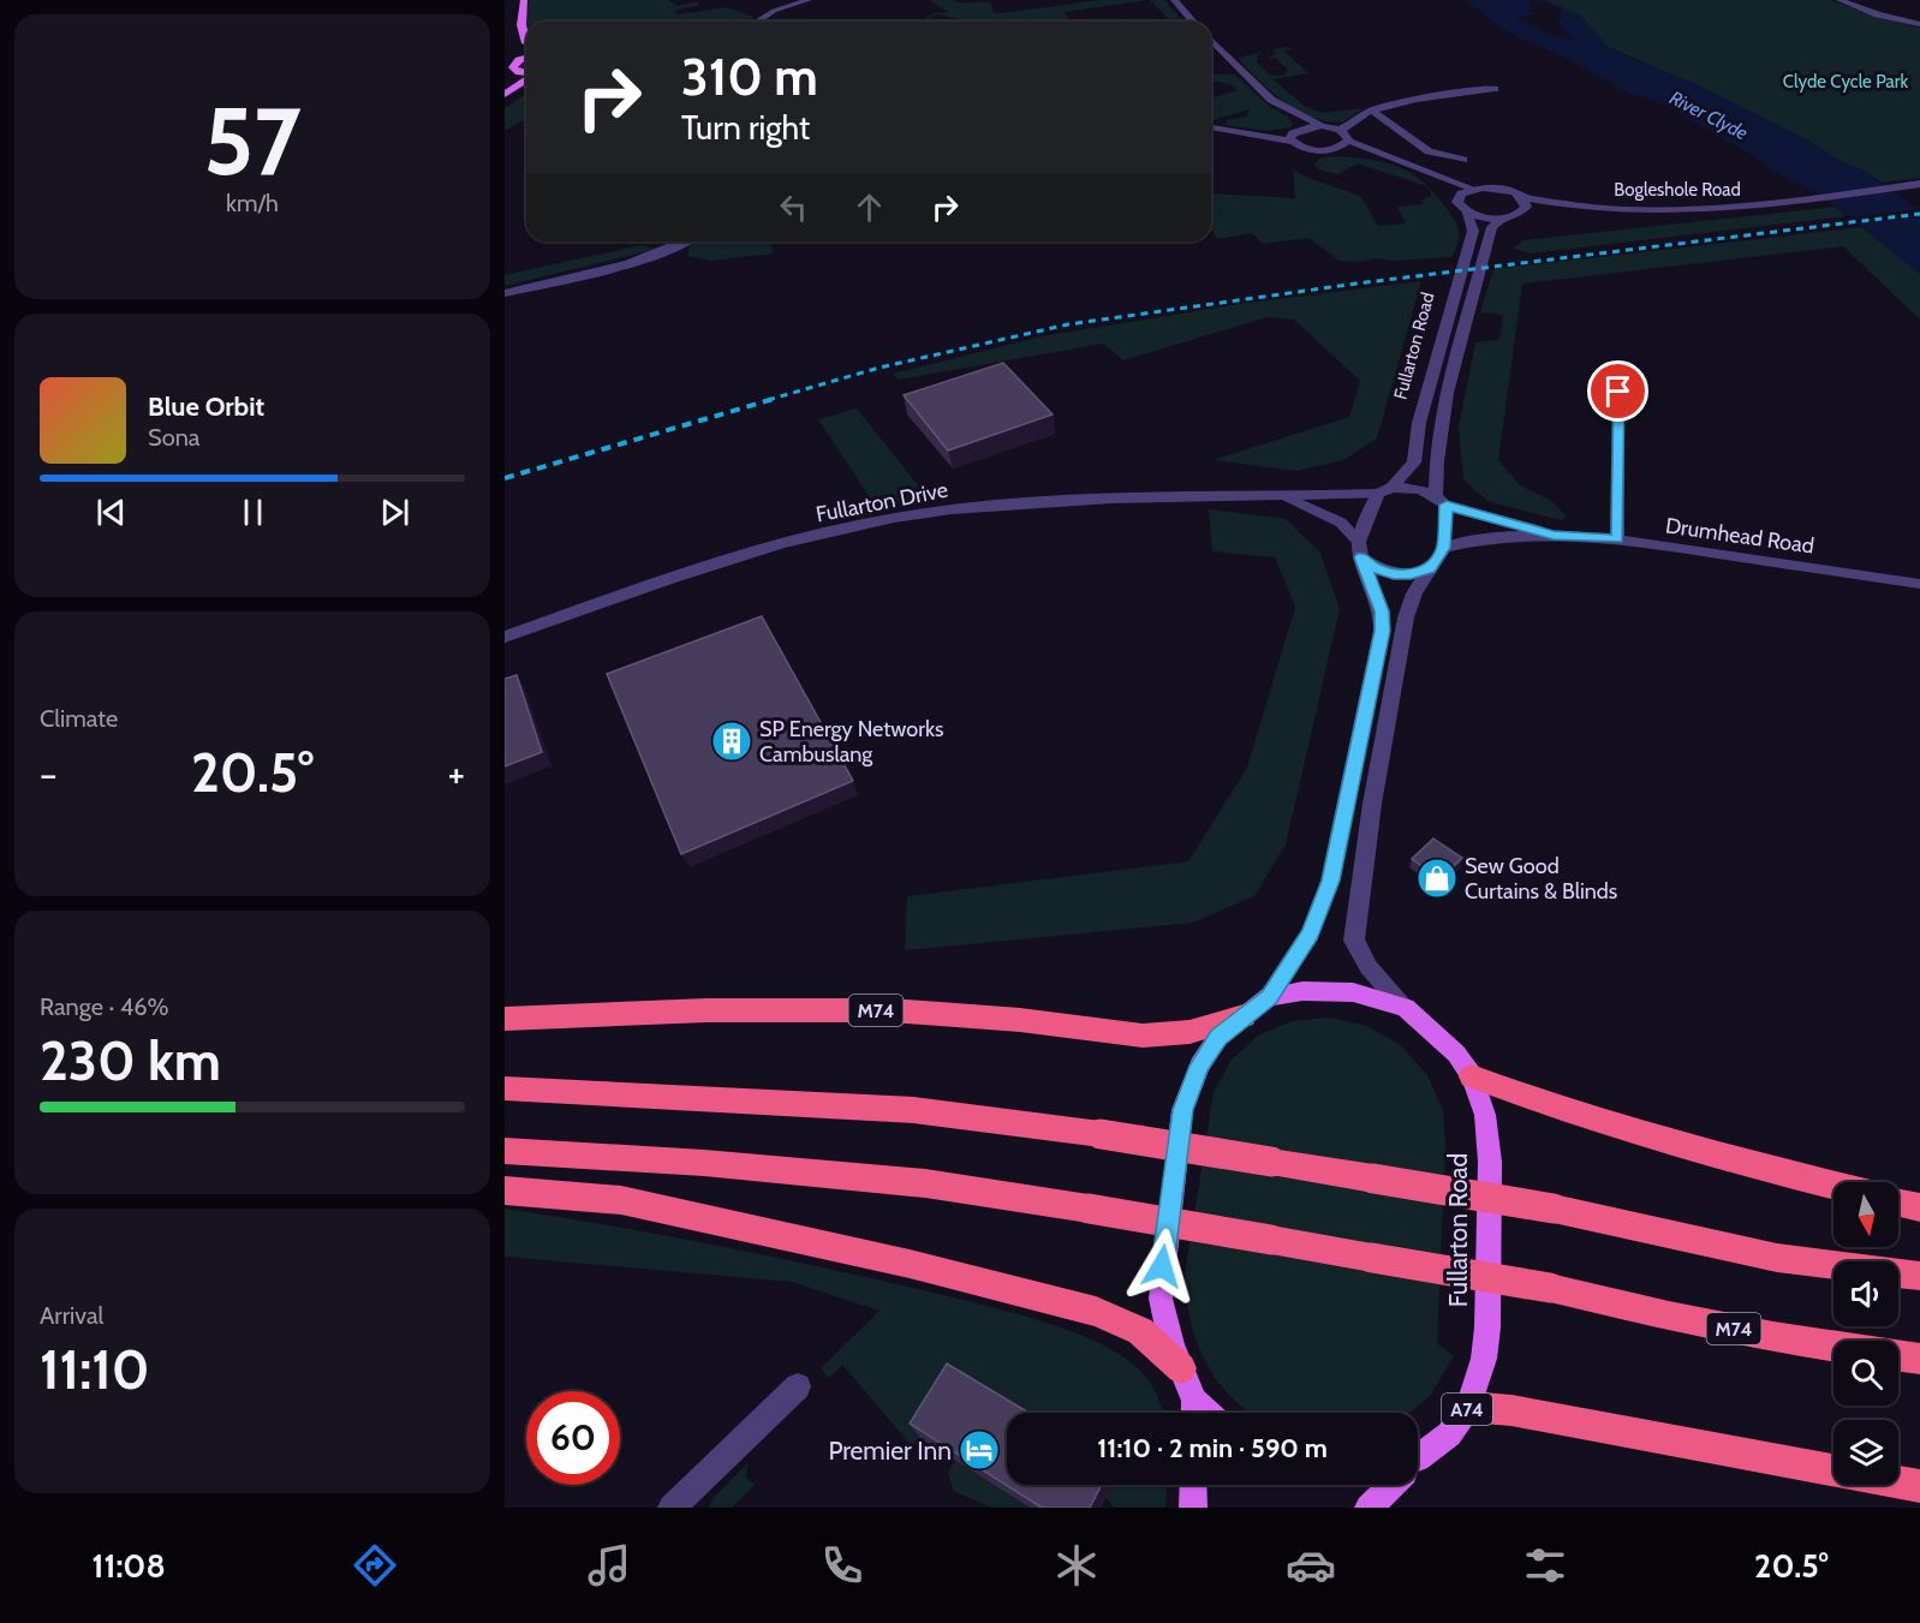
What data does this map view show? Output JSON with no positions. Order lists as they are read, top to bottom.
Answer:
{
  "streets": {
    "highway": ["M74"],
    "main road": ["Fullarton Road", "A74"],
    "street": ["Bogleshole Road", "Fullarton Drive", "Drumhead Road"]
  },
  "crossings": [
    ["Fullarton Road", "Fullarton Drive"],
    ["Fullarton Road", "M74"]
  ],
  "water": ["River Clyde"],
  "parks": ["Clyde Cycle Park"],
  "places": {
    "building": ["SP Energy Networks Cambuslang"],
    "shop": ["Sew Good Curtains & Blinds"],
    "hotel": ["Premier Inn"]
  },
  "north": "bottom",
  "page": {
    "tile": [
      ["57", "km/h"],
      "Climate",
      ["Range · 46%", "230 km"],
      ["Arrival", "11:10"]
    ],
    "turn": ["310 m", "Turn right"],
    "song": ["Blue Orbit", "Sona"],
    "heat": ["−", "20.5°", "+"],
    "limit": "60",
    "trip": "11:10 · 2 min · 590 m",
    "tabs": ["11:08", "20.5°"]
  }
}
